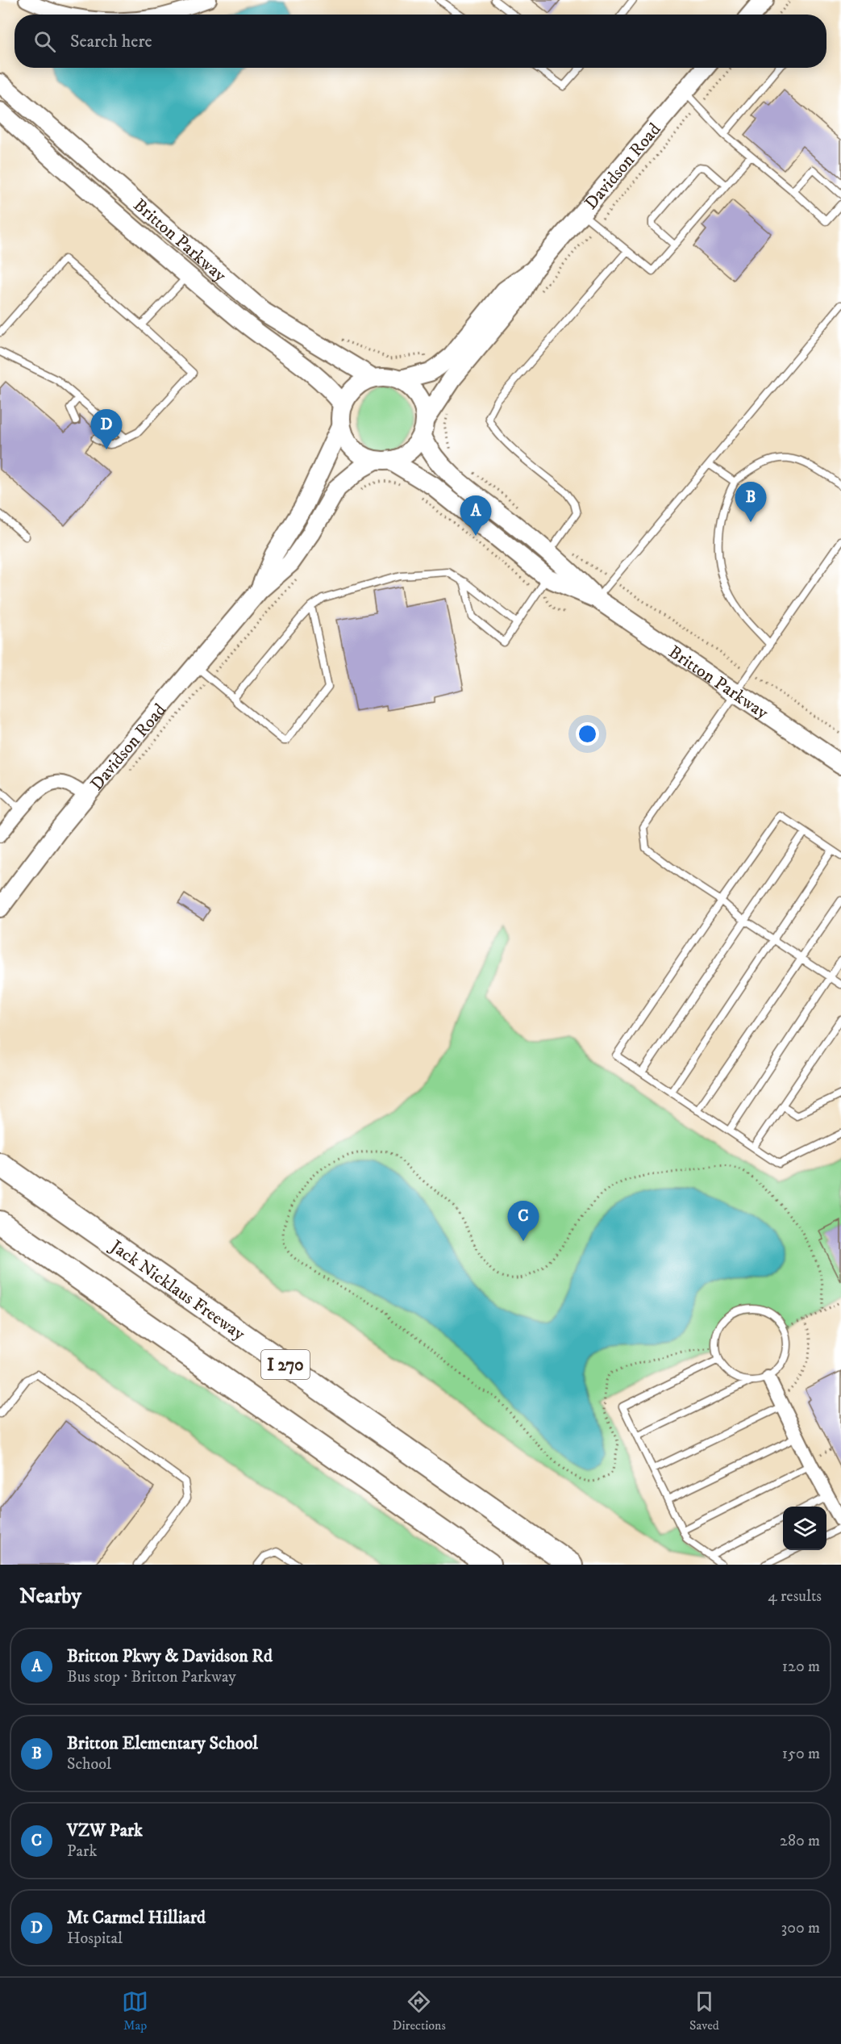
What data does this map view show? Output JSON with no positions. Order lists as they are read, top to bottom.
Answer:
{
  "streets": {
    "highway": ["Jack Nicklaus Freeway", "I 270"],
    "main road": ["Davidson Road", "Britton Parkway"]
  },
  "crossings": [
    ["Davidson Road", "Britton Parkway"]
  ],
  "page": {
    "search": "Search here",
    "pins": [
      "D",
      "B",
      "A",
      "C"
    ],
    "heading": ["Nearby", "4 results"],
    "list": [
      {
        "mark": "A",
        "name": "Britton Pkwy & Davidson Rd",
        "note": "Bus stop · Britton Parkway",
        "value": "120 m"
      },
      {
        "mark": "B",
        "name": "Britton Elementary School",
        "note": "School",
        "value": "150 m"
      },
      {
        "mark": "C",
        "name": "VZW Park",
        "note": "Park",
        "value": "280 m"
      },
      {
        "mark": "D",
        "name": "Mt Carmel Hilliard",
        "note": "Hospital",
        "value": "300 m"
      }
    ],
    "nav": ["Map", "Directions", "Saved"]
  }
}
